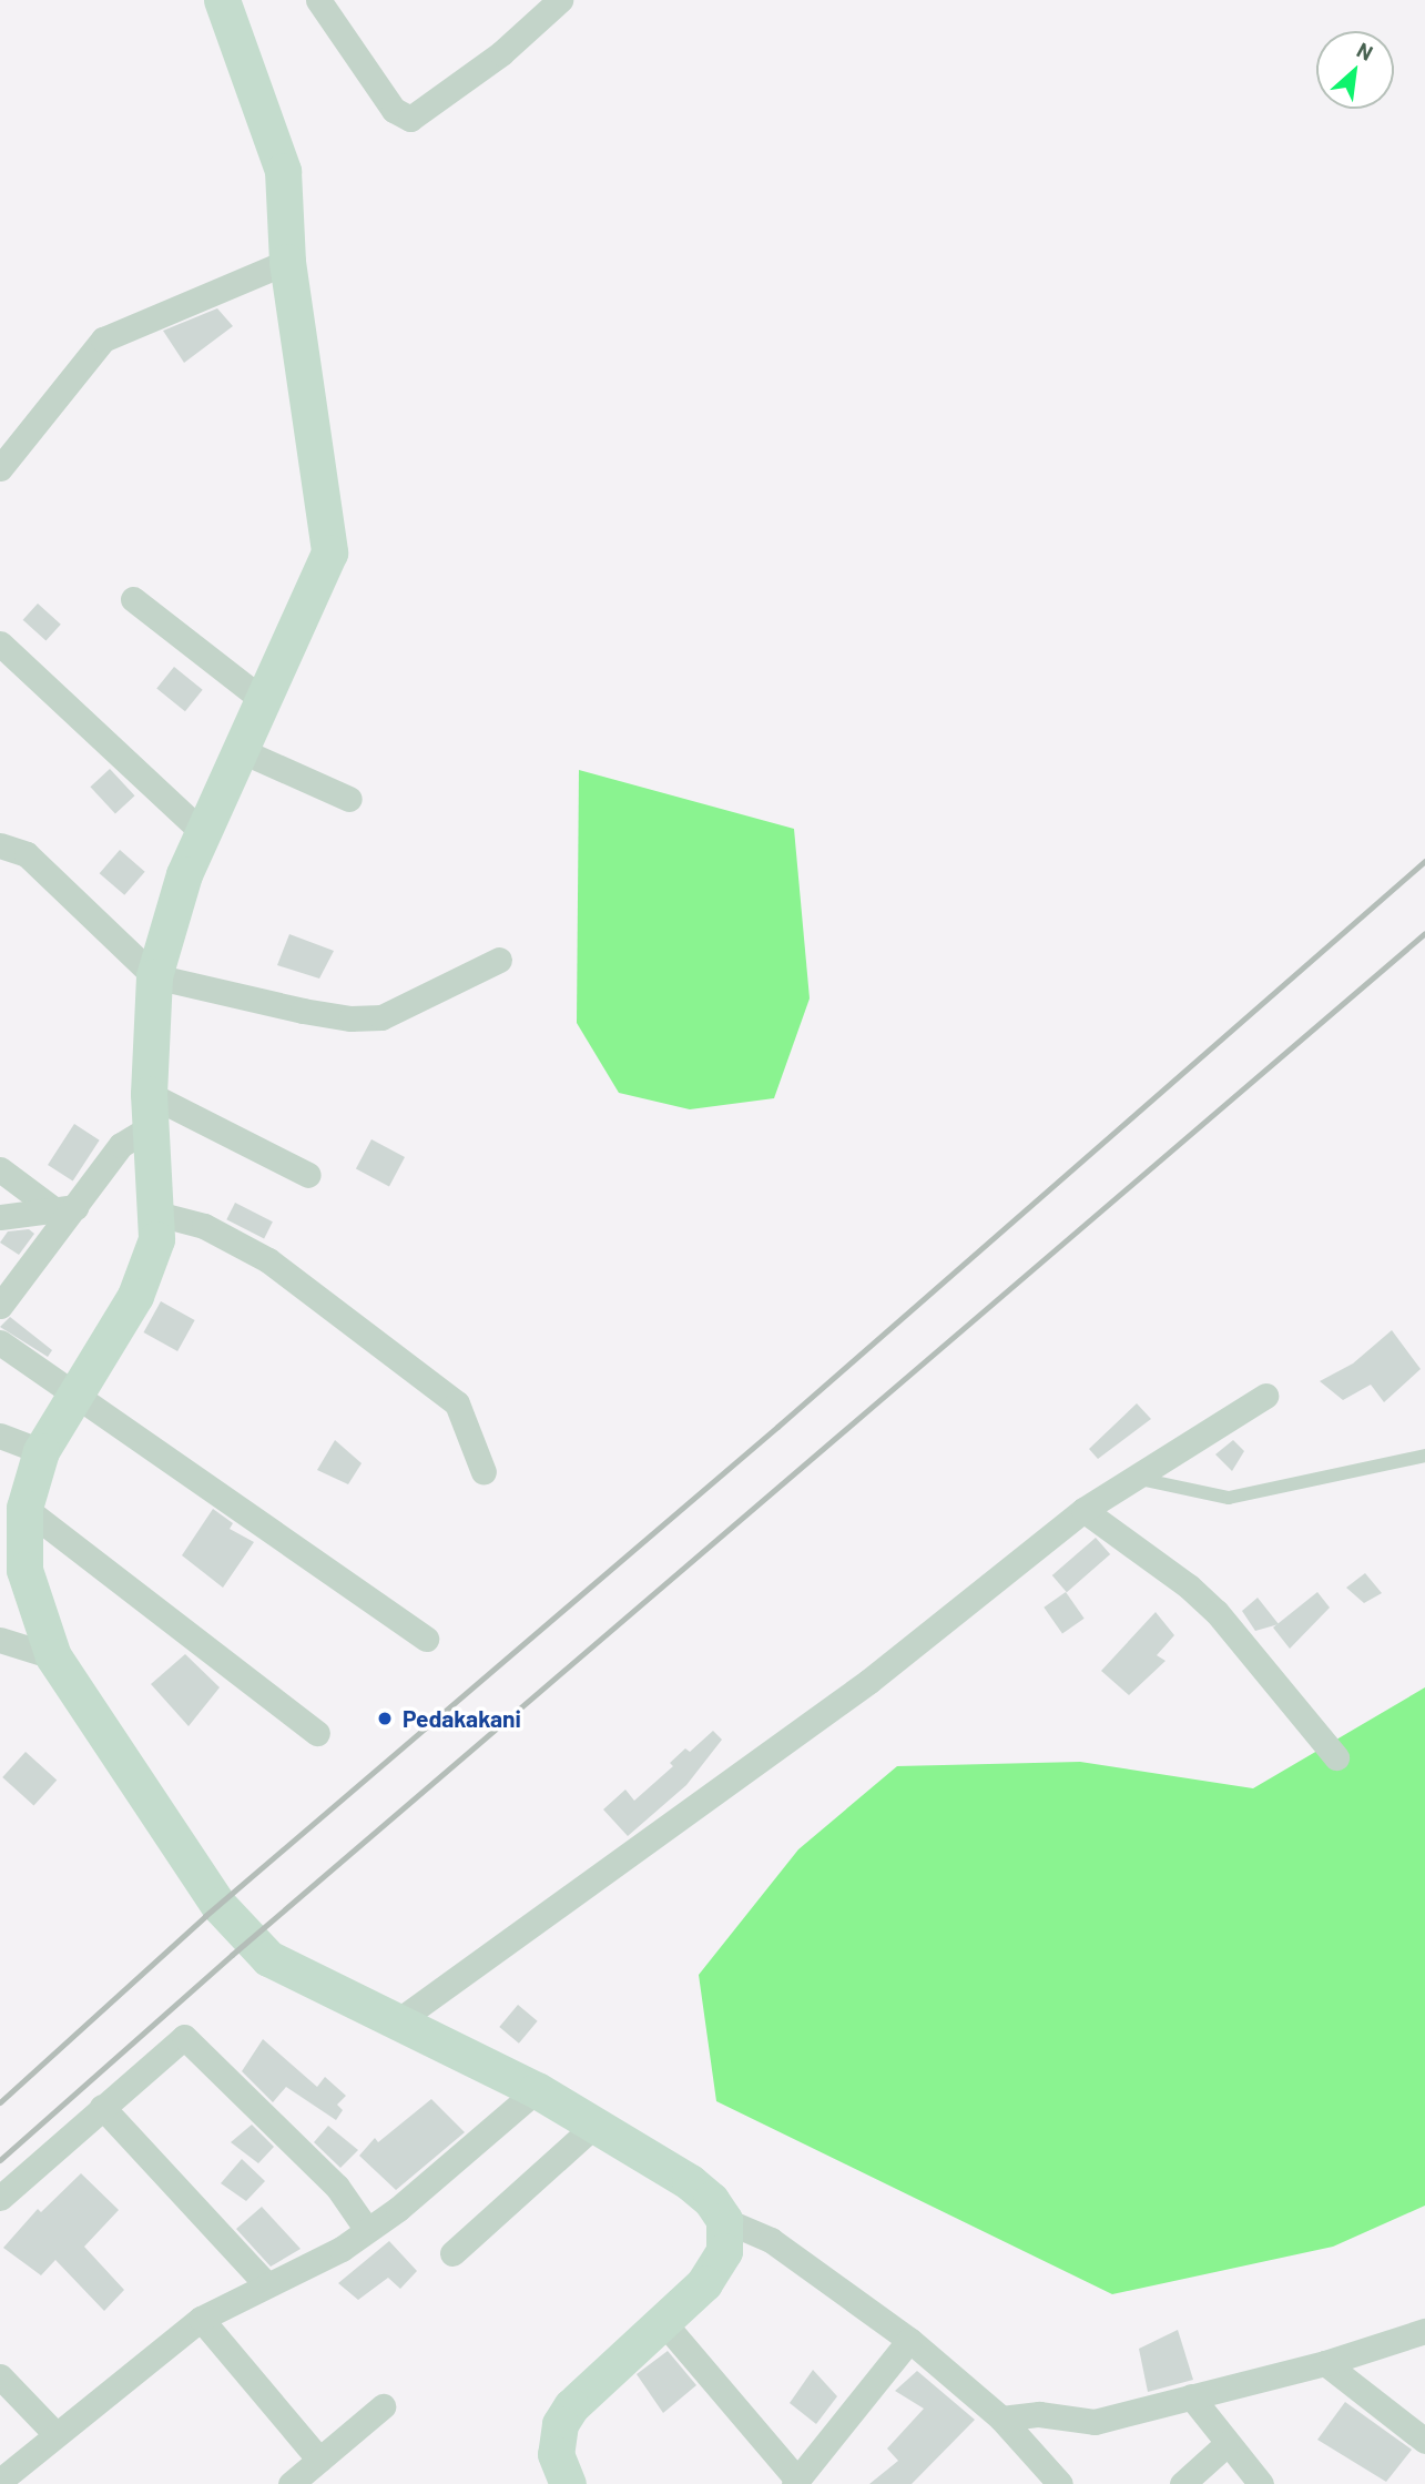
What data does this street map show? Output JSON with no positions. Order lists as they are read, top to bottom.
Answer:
{
  "places": ["Pedakakani"],
  "north": "top right"
}
